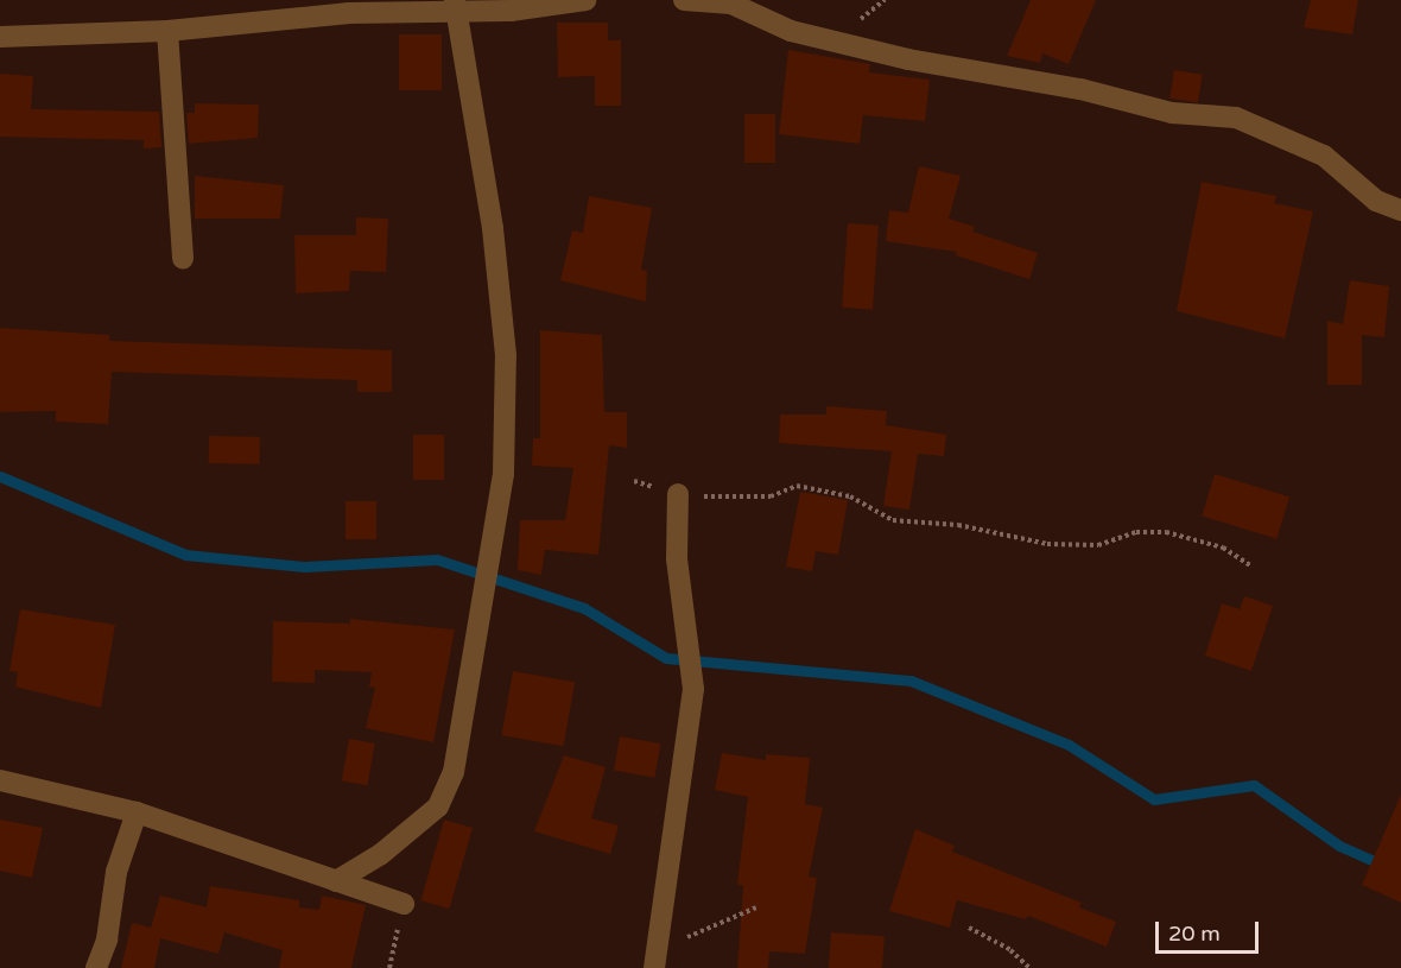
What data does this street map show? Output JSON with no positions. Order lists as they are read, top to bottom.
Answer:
{
  "scale_bar": "20 m"
}
